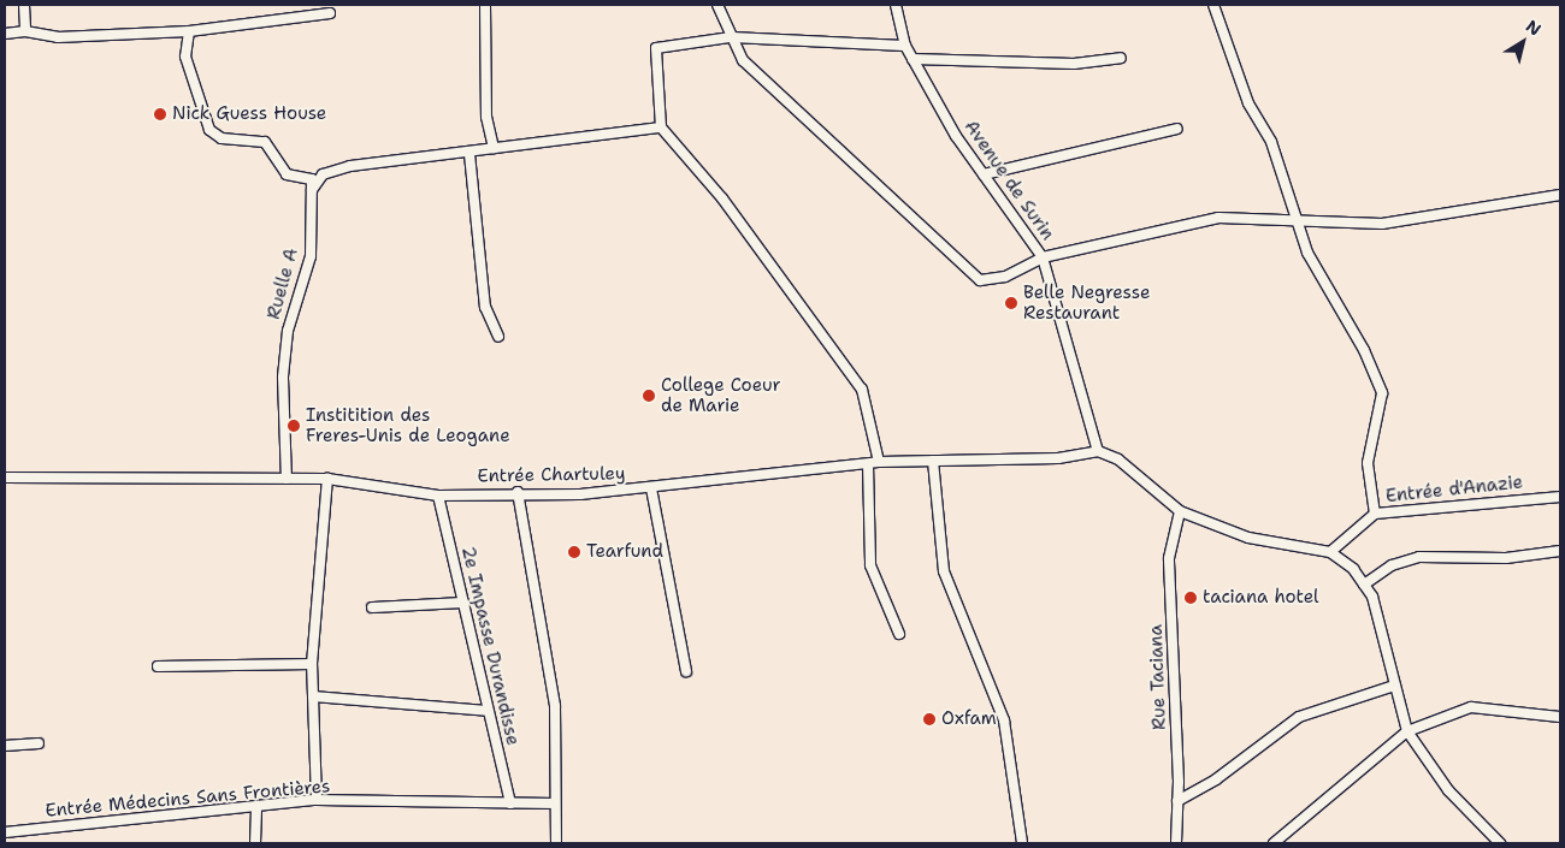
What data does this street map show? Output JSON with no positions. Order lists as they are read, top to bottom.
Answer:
{
  "streets": {
    "street": [
      "Avenue de Surin",
      "Ruelle A",
      "Entrée Chartuley",
      "Entrée d'Anazie",
      "2e Impasse Durandisse",
      "Rue Taciana",
      "Entrée Médecins Sans Frontières"
    ]
  },
  "crossings": [
    ["Avenue de Surin", "Entrée Chartuley"],
    ["Ruelle A", "Entrée Chartuley"],
    ["Entrée Chartuley", "2e Impasse Durandisse"],
    ["2e Impasse Durandisse", "Entrée Médecins Sans Frontières"]
  ],
  "places": [
    "Nick Guess House",
    "Belle Negresse Restaurant",
    "College Coeur de Marie",
    "Institition des Freres-Unis de Leogane",
    "Tearfund",
    "taciana hotel",
    "Oxfam"
  ],
  "north": "top right"
}
